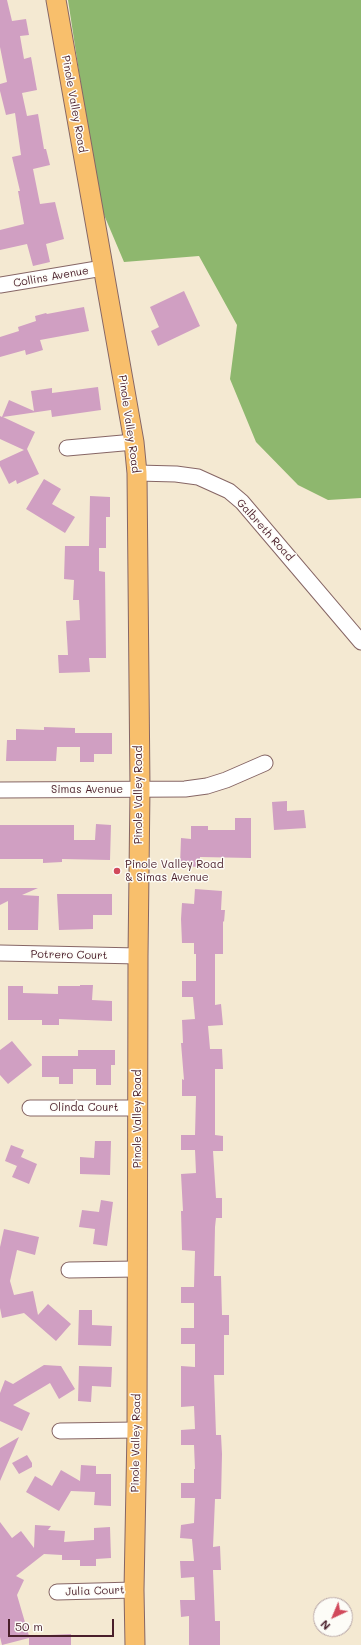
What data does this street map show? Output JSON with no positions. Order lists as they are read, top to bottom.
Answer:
{
  "streets": {
    "main road": ["Pinole Valley Road"],
    "street": [
      "Collins Avenue",
      "Galbreth Road",
      "Simas Avenue",
      "Potrero Court",
      "Olinda Court",
      "Julia Court"
    ]
  },
  "crossings": [
    ["Pinole Valley Road", "Collins Avenue"],
    ["Pinole Valley Road", "Galbreth Road"],
    ["Pinole Valley Road", "Simas Avenue"],
    ["Pinole Valley Road", "Potrero Court"],
    ["Pinole Valley Road", "Olinda Court"],
    ["Pinole Valley Road", "Julia Court"]
  ],
  "places": ["Pinole Valley Road & Simas Avenue"],
  "scale_bar": "50 m",
  "north": "bottom left"
}
